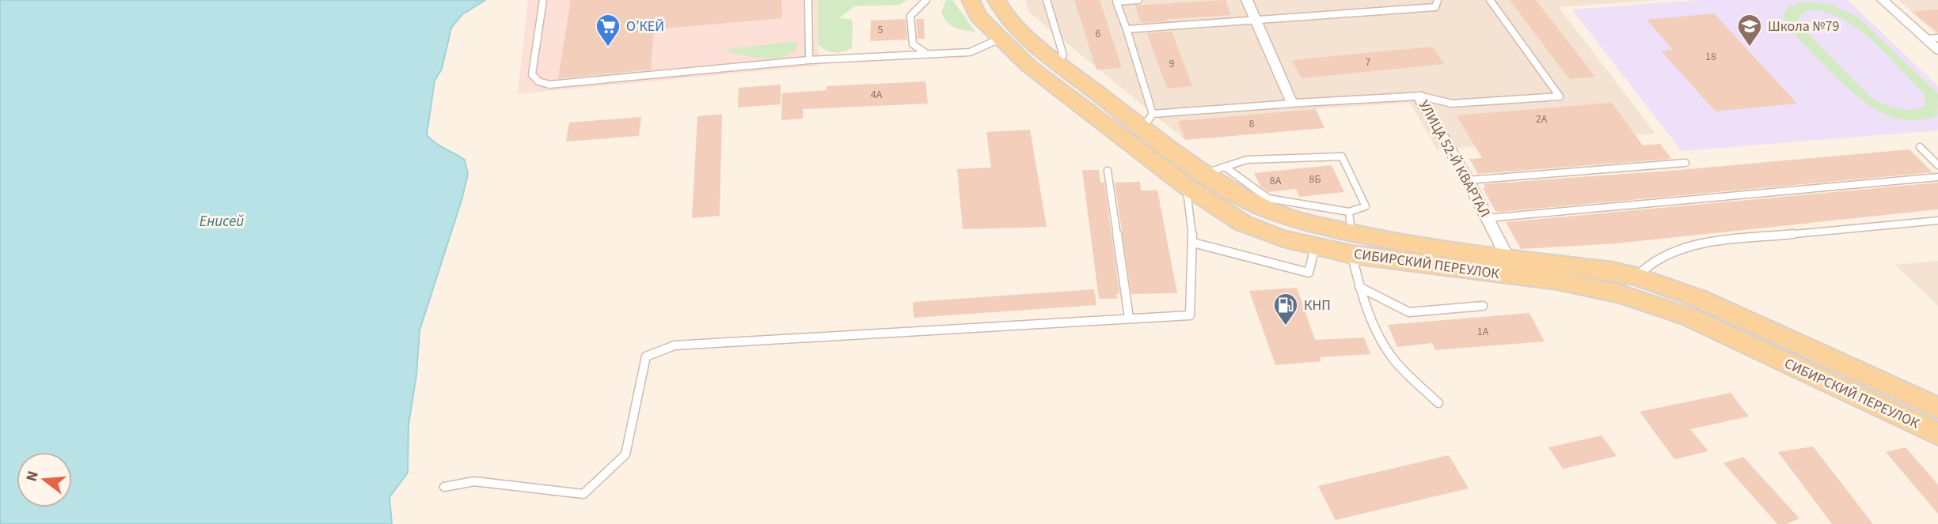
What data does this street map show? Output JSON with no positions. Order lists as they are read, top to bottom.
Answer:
{
  "streets": {
    "main road": ["СИБИРСКИЙ ПЕРЕУЛОК"],
    "street": ["УЛИЦА 52-Й КВАРТАЛ"]
  },
  "crossings": [
    ["УЛИЦА 52-Й КВАРТАЛ", "СИБИРСКИЙ ПЕРЕУЛОК"]
  ],
  "water": ["Енисей"],
  "places": {
    "supermarket": ["О’КЕЙ"],
    "school or university": ["Школа №79"],
    "fuel station": ["КНП"]
  },
  "house_numbers": [
    "5",
    "6",
    "18",
    "7",
    "9",
    "4А",
    "2А",
    "8",
    "8Б",
    "8А",
    "1А"
  ],
  "north": "left"
}
